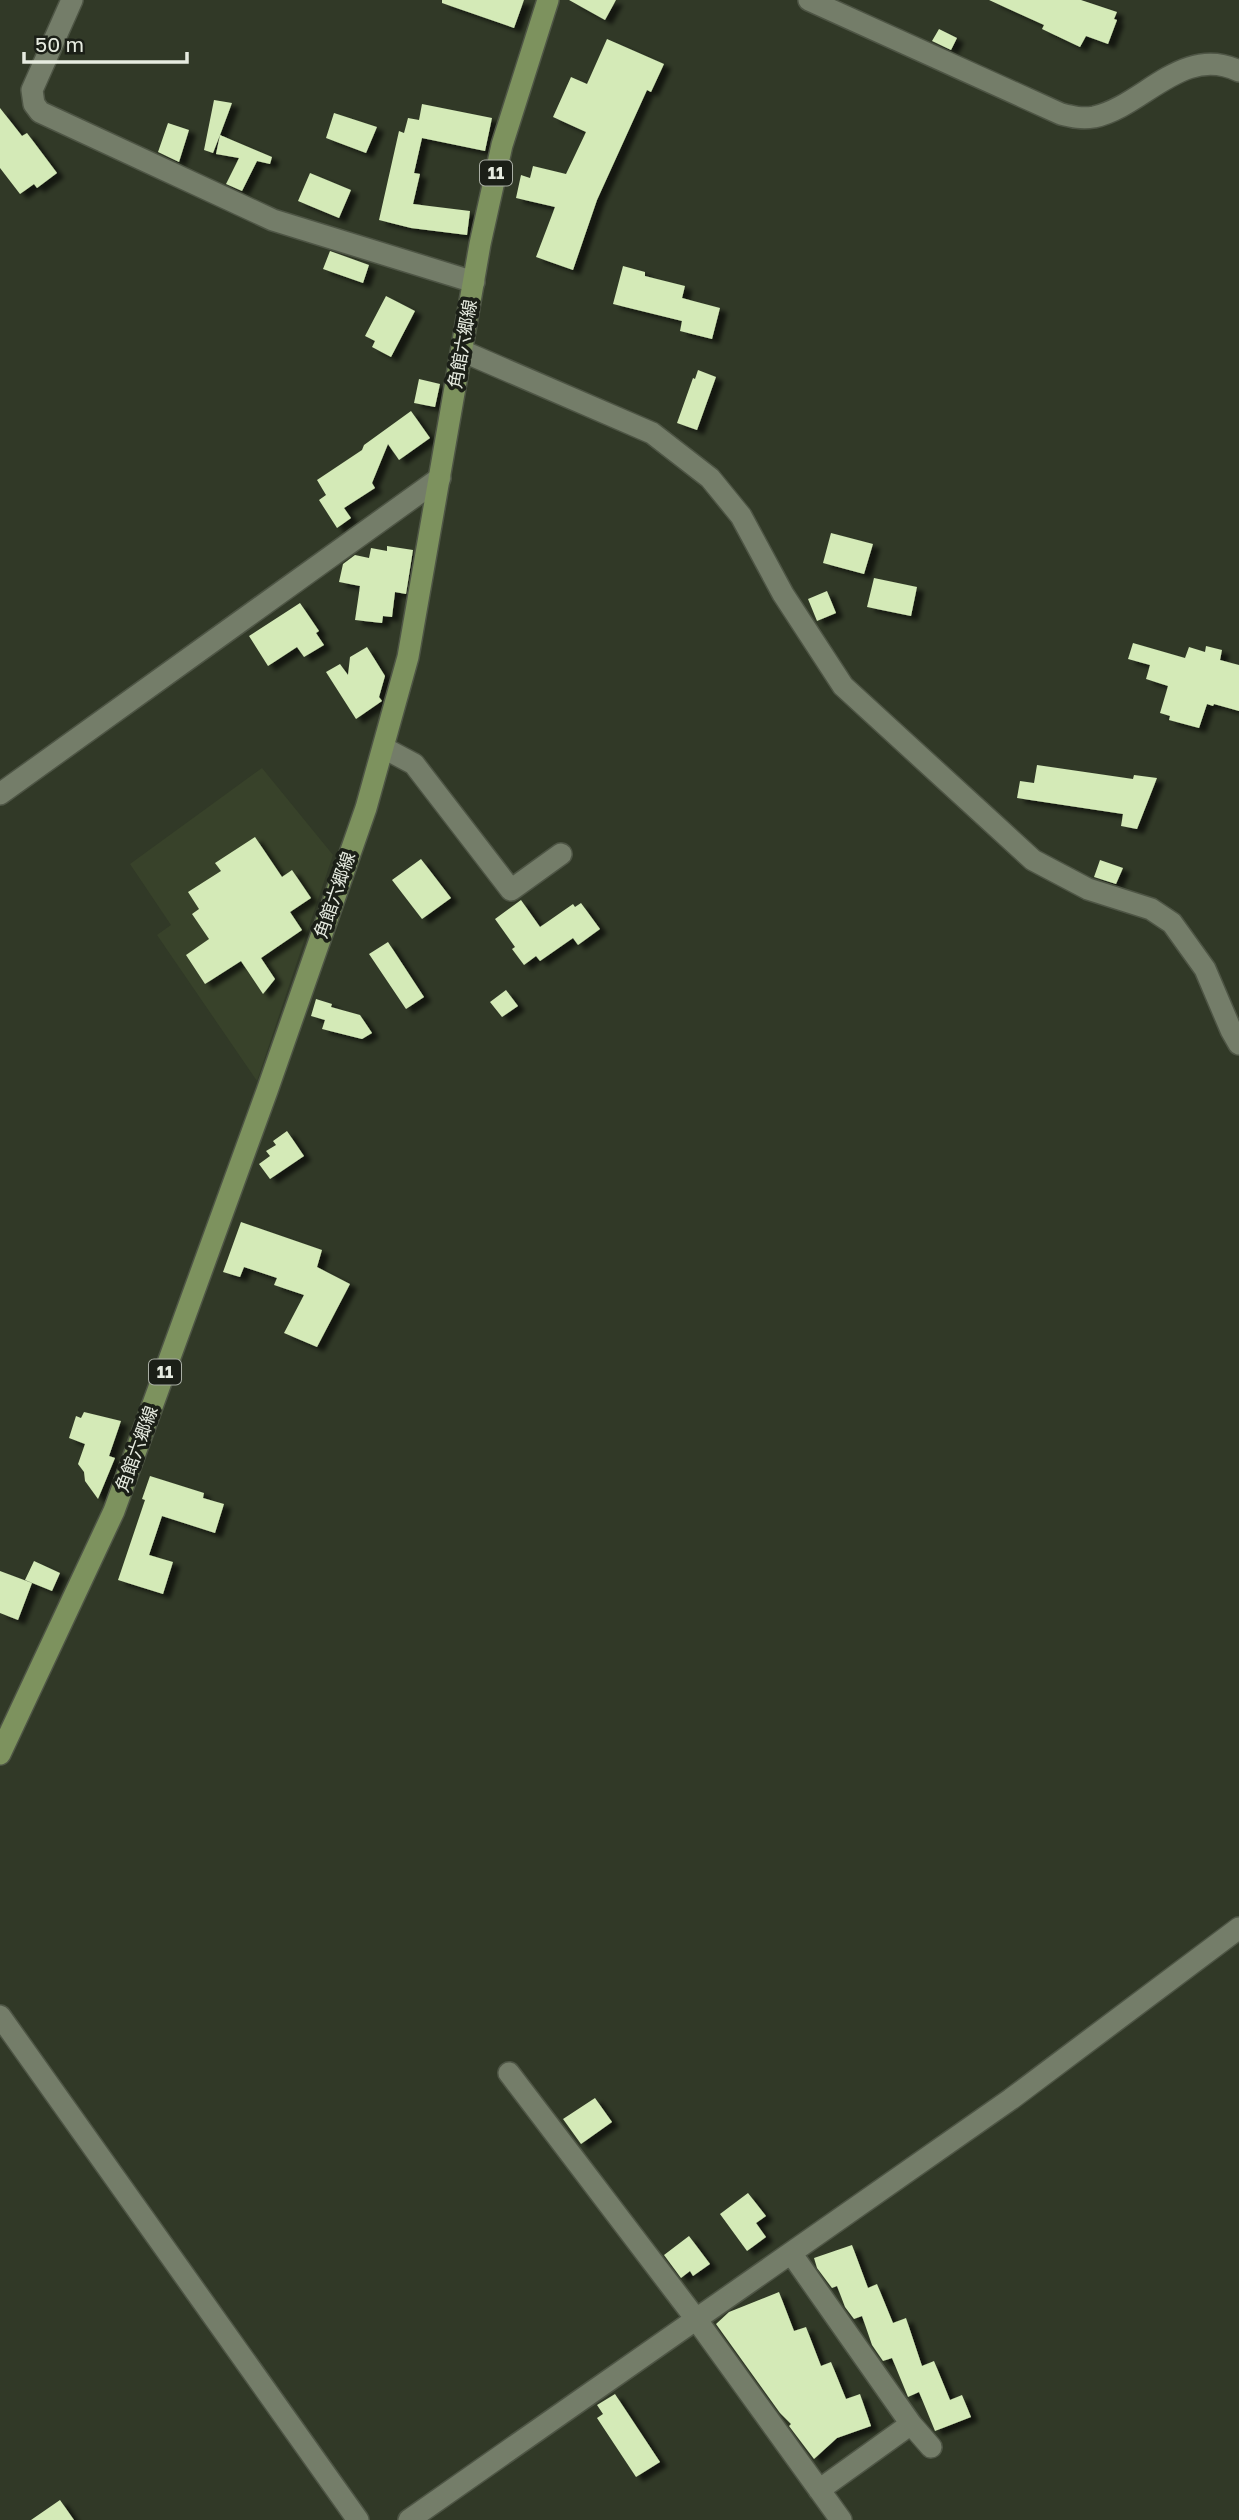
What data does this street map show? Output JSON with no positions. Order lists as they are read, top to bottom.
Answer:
{
  "streets": {
    "main road": ["11", "角館六郷線"]
  },
  "scale_bar": "50 m"
}
